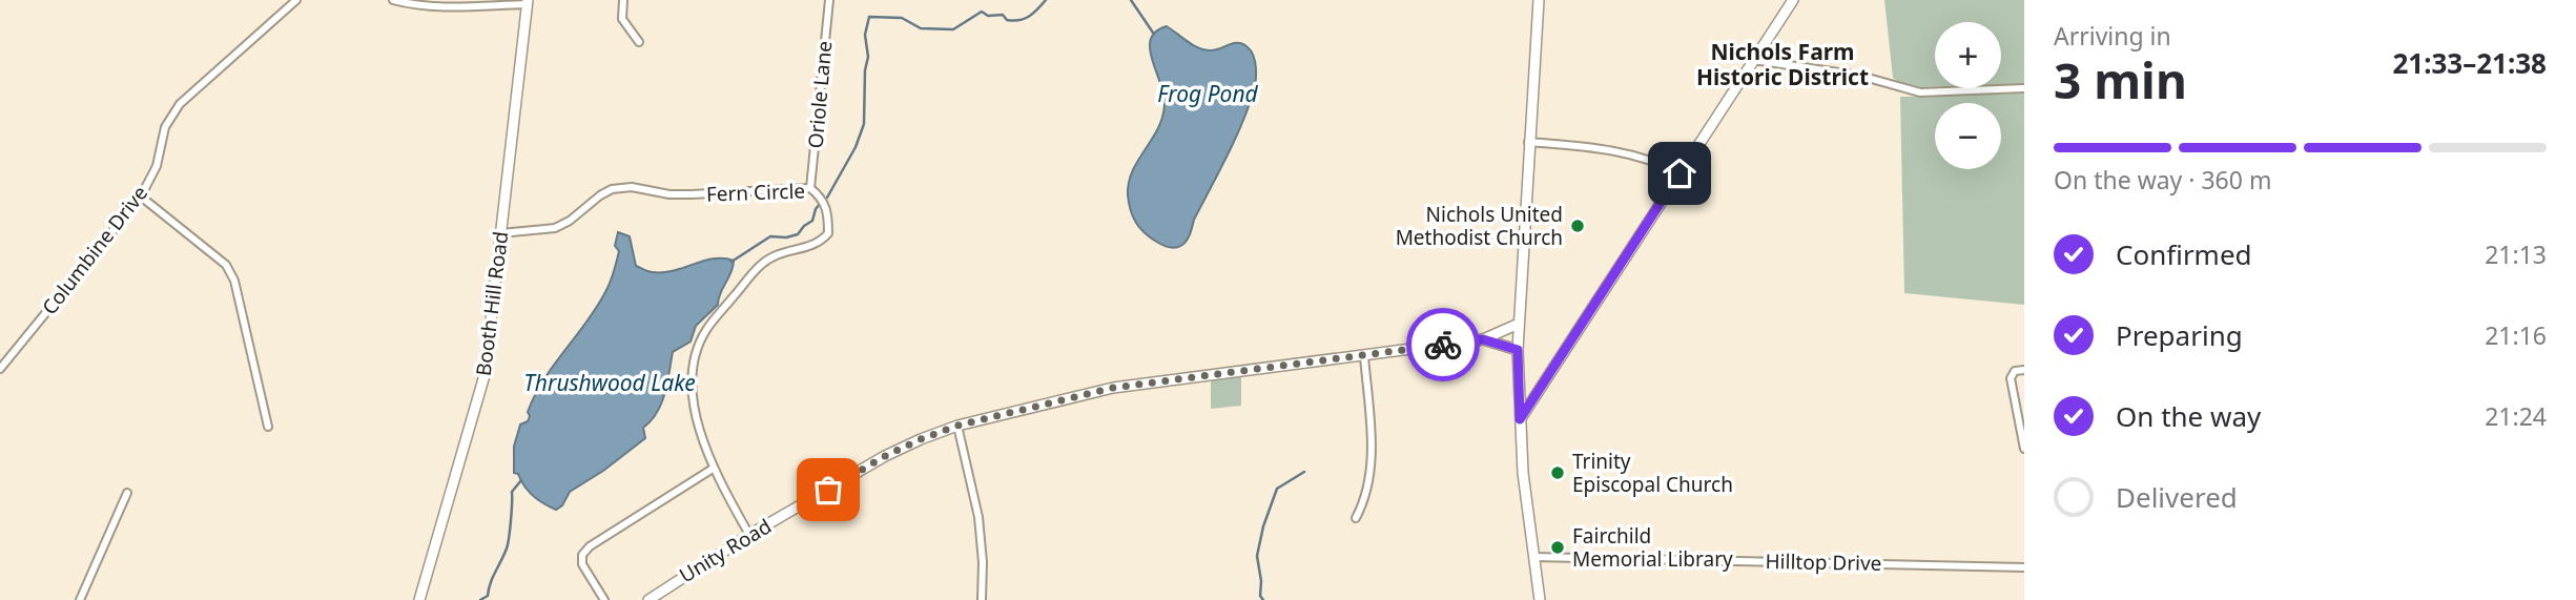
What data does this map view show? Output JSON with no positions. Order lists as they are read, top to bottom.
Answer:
{
  "streets": {
    "main road": ["Booth Hill Road", "Unity Road"],
    "street": [
      "Oriole Lane",
      "Fern Circle",
      "Columbine Drive",
      "Hilltop Drive"
    ]
  },
  "crossings": [
    ["Oriole Lane", "Fern Circle"],
    ["Fern Circle", "Booth Hill Road"],
    ["Fern Circle", "Unity Road"]
  ],
  "districts": ["Nichols Farm Historic District"],
  "water": ["Frog Pond", "Thrushwood Lake"],
  "places": ["Nichols United Methodist Church", "Trinity Episcopal Church", "Fairchild Memorial Library"],
  "page": {
    "heading": ["3 min", "Arriving in", "21:33–21:38"],
    "map_buttons": ["+", "−"],
    "bar": "On the way · 360 m",
    "list": [
      ["Confirmed", "21:13"],
      ["Preparing", "21:16"],
      ["On the way", "21:24"],
      "Delivered"
    ]
  }
}
